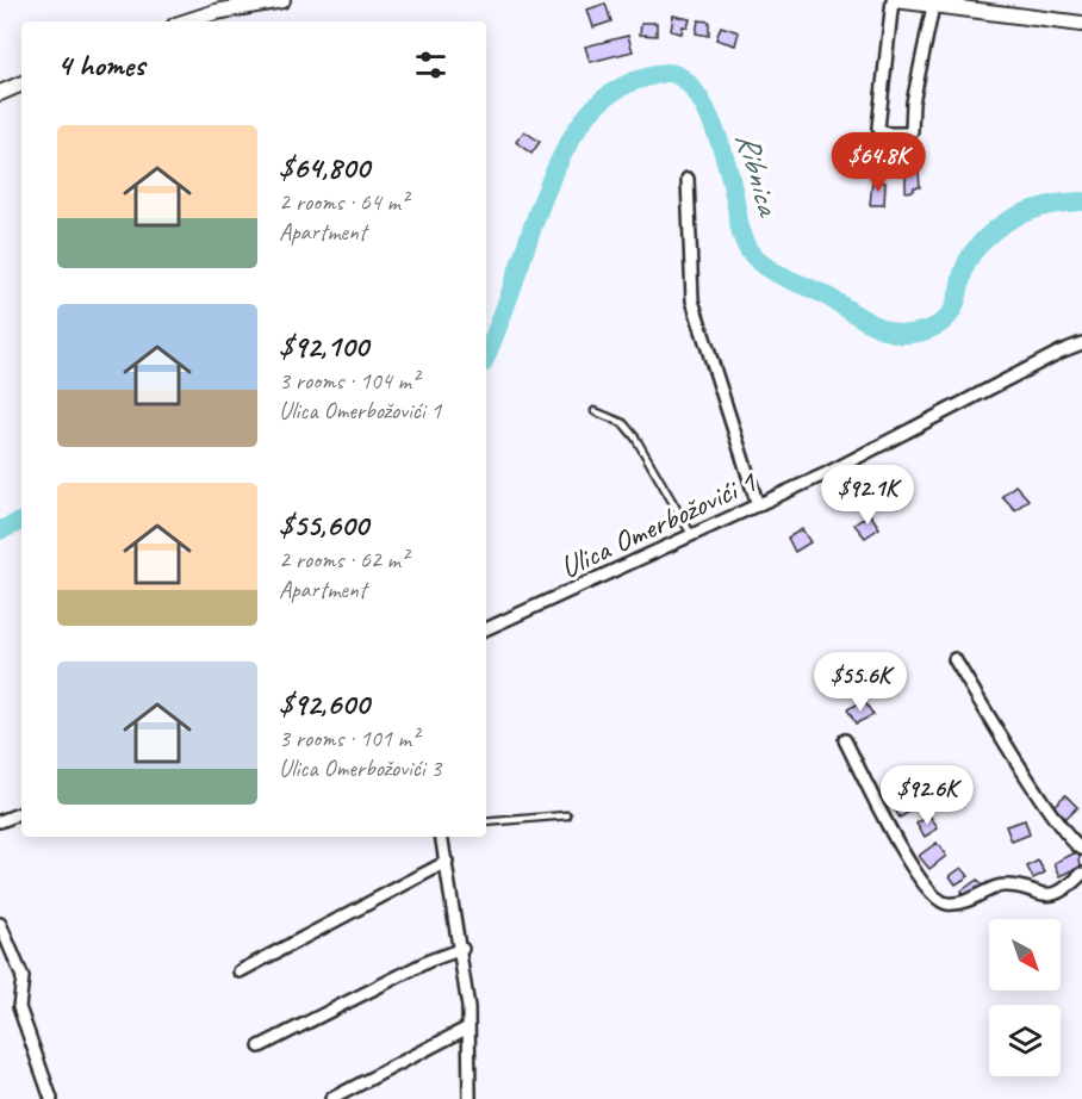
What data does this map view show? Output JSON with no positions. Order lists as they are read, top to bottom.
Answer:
{
  "streets": {
    "street": ["Ulica Omerbožovići 1"]
  },
  "water": ["Ribnica"],
  "north": "bottom right",
  "page": {
    "heading": "4 homes",
    "list": [
      {
        "name": "$64,800",
        "note": "2 rooms · 64 m² · Apartment"
      },
      {
        "name": "$92,100",
        "note": "3 rooms · 104 m² · Ulica Omerbožovići 1"
      },
      {
        "name": "$55,600",
        "note": "2 rooms · 62 m² · Apartment"
      },
      {
        "name": "$92,600",
        "note": "3 rooms · 101 m² · Ulica Omerbožovići 3"
      }
    ],
    "price": [
      "$64.8K",
      "$92.1K",
      "$55.6K",
      "$92.6K"
    ]
  }
}
